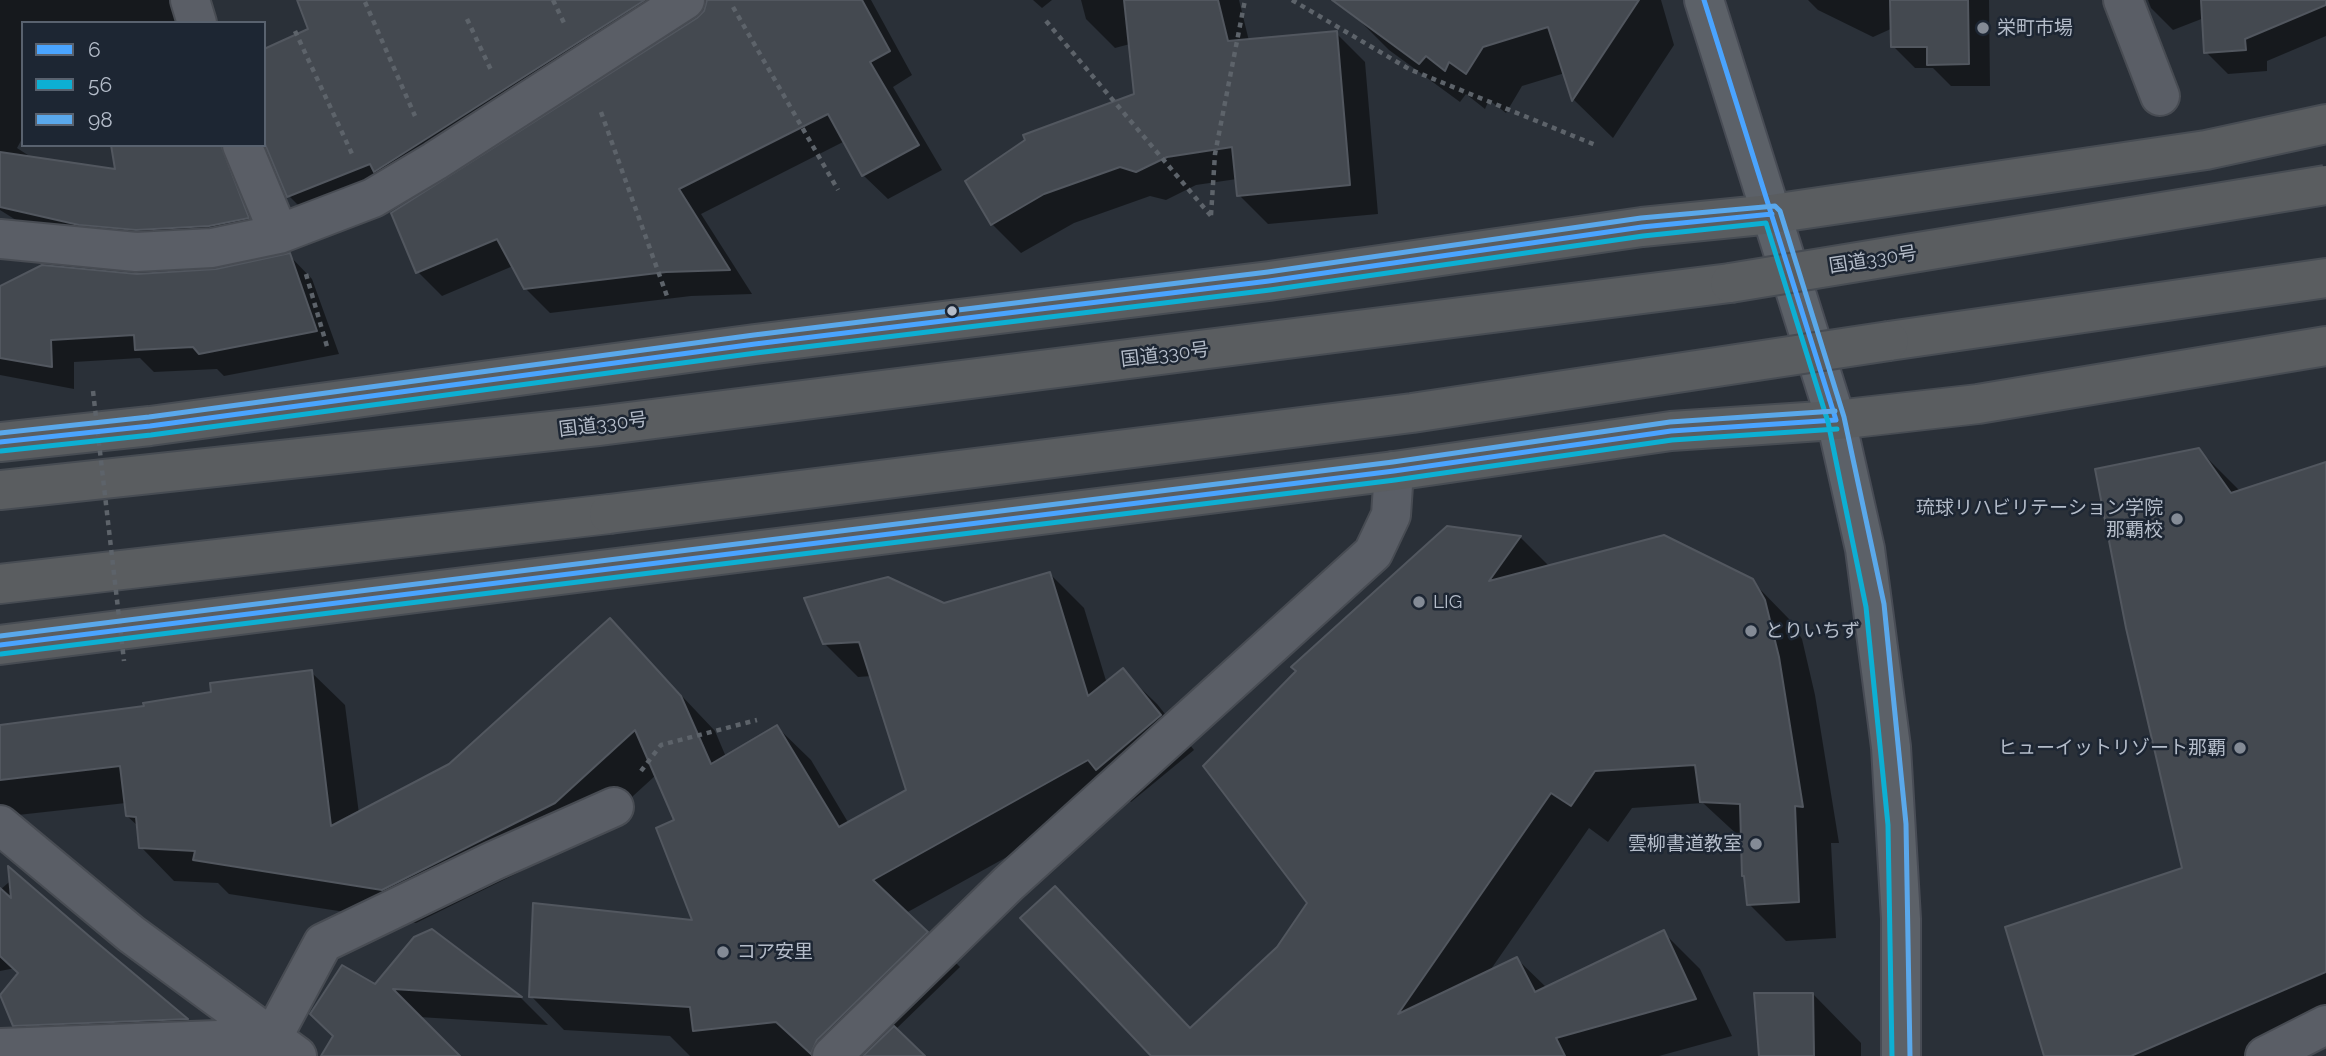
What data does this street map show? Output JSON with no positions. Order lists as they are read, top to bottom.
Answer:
{
  "streets": {
    "highway": ["国道330号"]
  },
  "places": [
    "栄町市場",
    "琉球リハビリテーション学院 那覇校",
    "LIG",
    "とりいちず",
    "ヒューイットリゾート那覇",
    "雲柳書道教室",
    "コア安里"
  ],
  "lines": ["transit line 6", "transit line 98", "transit line 56"],
  "legend": ["6", "56", "98"]
}
